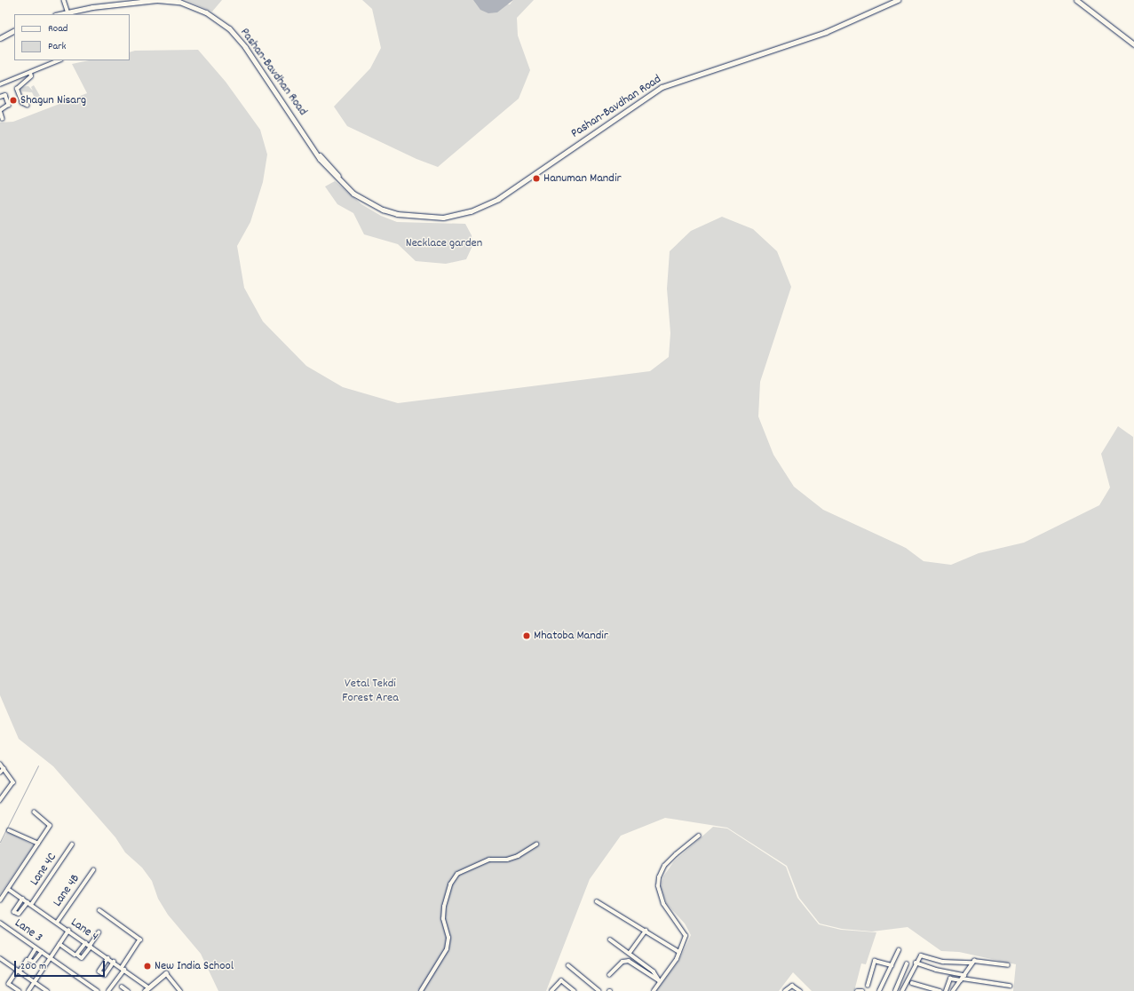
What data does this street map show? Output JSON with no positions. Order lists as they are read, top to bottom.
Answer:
{
  "streets": {
    "main road": ["Pashan-Bavdhan Road"],
    "street": [
      "Lane 4C",
      "Lane 4B",
      "Lane 4",
      "Lane 3"
    ]
  },
  "crossings": [
    ["Lane 4C", "Lane 4"],
    ["Lane 4B", "Lane 4"]
  ],
  "parks": ["Necklace garden", "Vetal Tekdi Forest Area"],
  "places": [
    "Shagun Nisarg",
    "Hanuman Mandir",
    "Mhatoba Mandir",
    "New India School"
  ],
  "legend": ["Road", "Park"],
  "scale_bar": "200 m"
}
